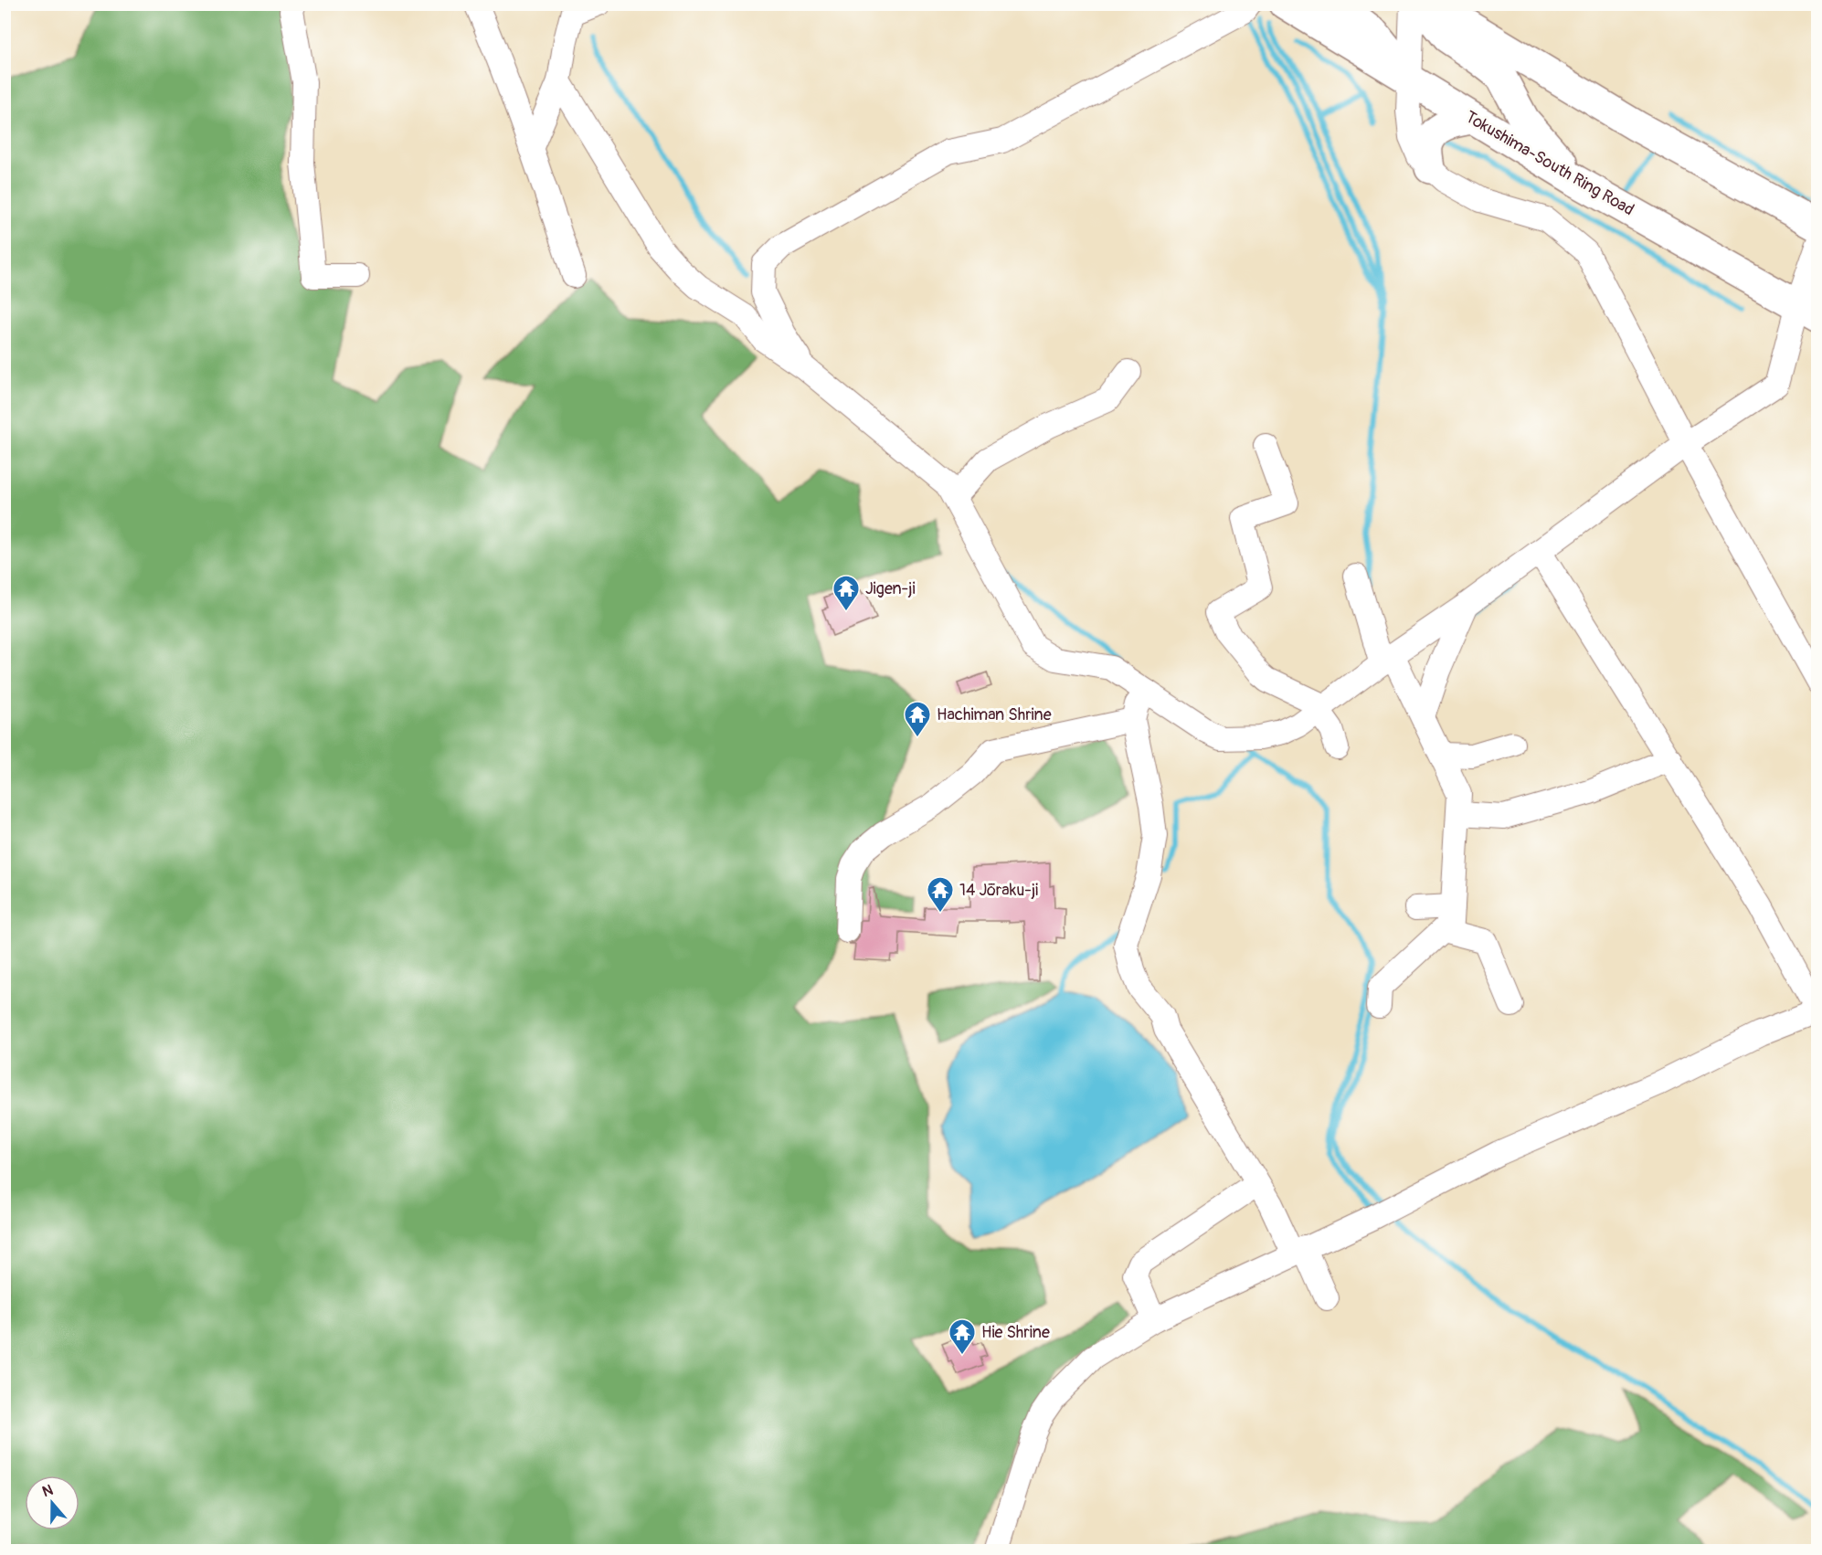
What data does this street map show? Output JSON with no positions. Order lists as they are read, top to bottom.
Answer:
{
  "streets": {
    "highway": ["Tokushima-South Ring Road"]
  },
  "places": {
    "temple": [
      "Jigen-ji",
      "Hachiman Shrine",
      "14 Jōraku-ji",
      "Hie Shrine"
    ]
  },
  "north": "top"
}
